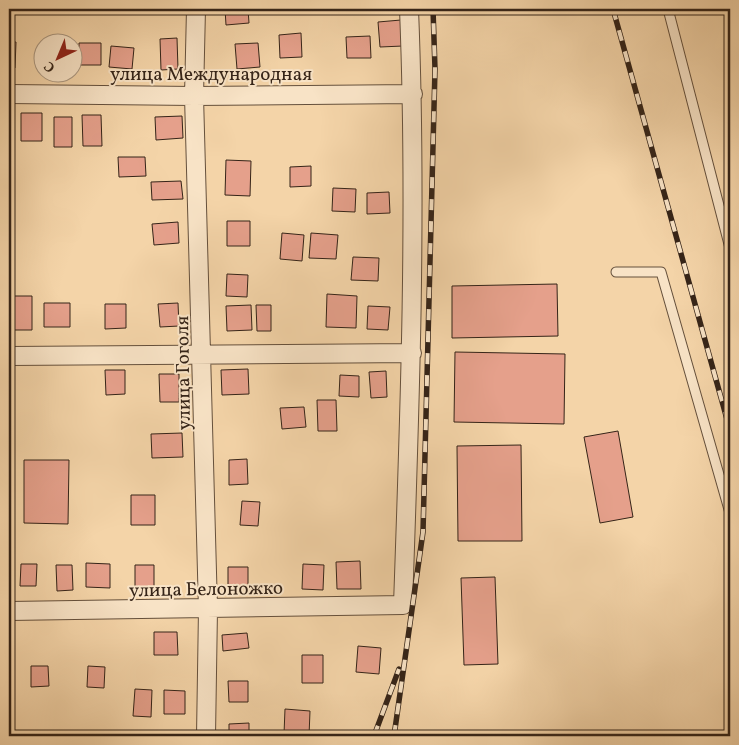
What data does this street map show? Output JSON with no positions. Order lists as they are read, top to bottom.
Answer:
{
  "streets": {
    "street": ["улица Международная", "улица Гоголя", "улица Белоножко"]
  },
  "crossings": [
    ["улица Международная", "улица Гоголя"],
    ["улица Гоголя", "улица Белоножко"]
  ],
  "north": "bottom left"
}
